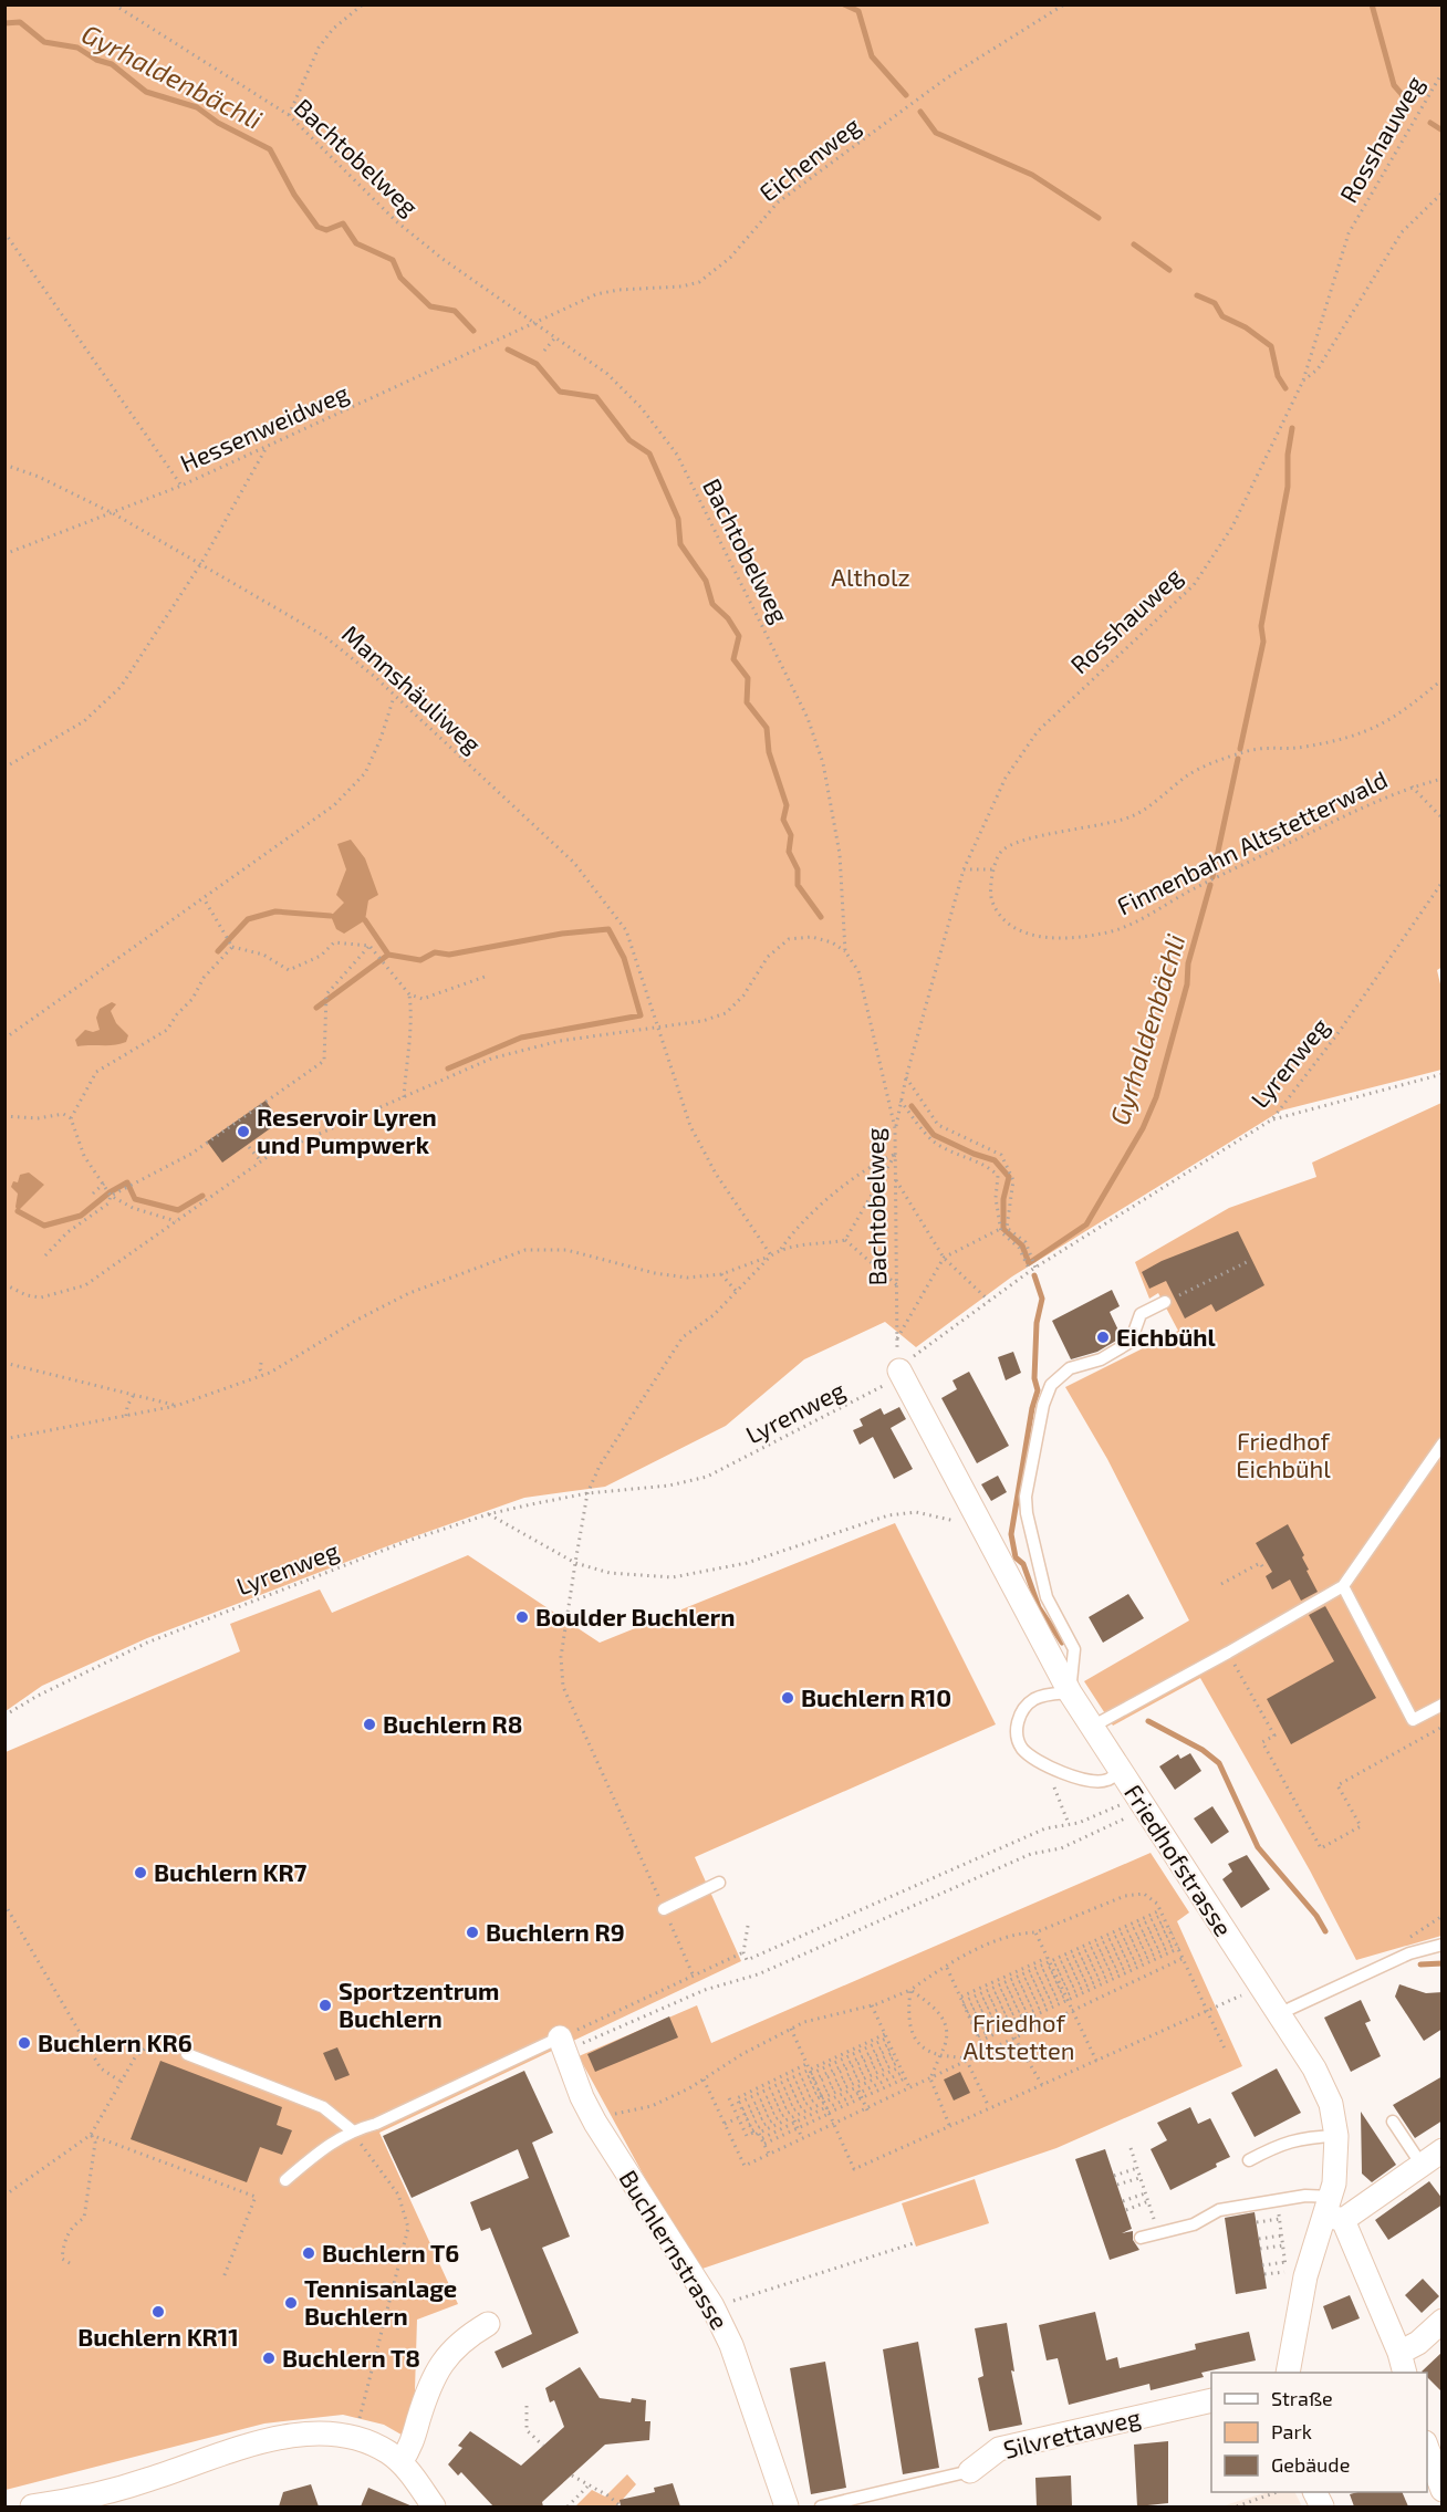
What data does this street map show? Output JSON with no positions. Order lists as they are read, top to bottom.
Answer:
{
  "streets": {
    "street": ["Friedhofstrasse", "Buchlernstrasse", "Silvrettaweg"],
    "path": [
      "Rosshauweg",
      "Bachtobelweg",
      "Eichenweg",
      "Hessenweidweg",
      "Mannshäuliweg",
      "Finnenbahn Altstetterwald",
      "Lyrenweg"
    ]
  },
  "crossings": [
    ["Rosshauweg", "Bachtobelweg"],
    ["Bachtobelweg", "Eichenweg"],
    ["Bachtobelweg", "Hessenweidweg"],
    ["Bachtobelweg", "Lyrenweg"],
    ["Bachtobelweg", "Friedhofstrasse"],
    ["Eichenweg", "Hessenweidweg"],
    ["Hessenweidweg", "Mannshäuliweg"],
    ["Lyrenweg", "Friedhofstrasse"]
  ],
  "water": ["Gyrhaldenbächli"],
  "parks": ["Altholz", "Friedhof Eichbühl", "Friedhof Altstetten"],
  "places": [
    "Reservoir Lyren und Pumpwerk",
    "Eichbühl",
    "Boulder Buchlern",
    "Buchlern R10",
    "Buchlern R8",
    "Buchlern KR7",
    "Buchlern R9",
    "Sportzentrum Buchlern",
    "Buchlern KR6",
    "Buchlern T6",
    "Tennisanlage Buchlern",
    "Buchlern KR11",
    "Buchlern T8"
  ],
  "legend": ["Straße", "Park", "Gebäude"]
}
